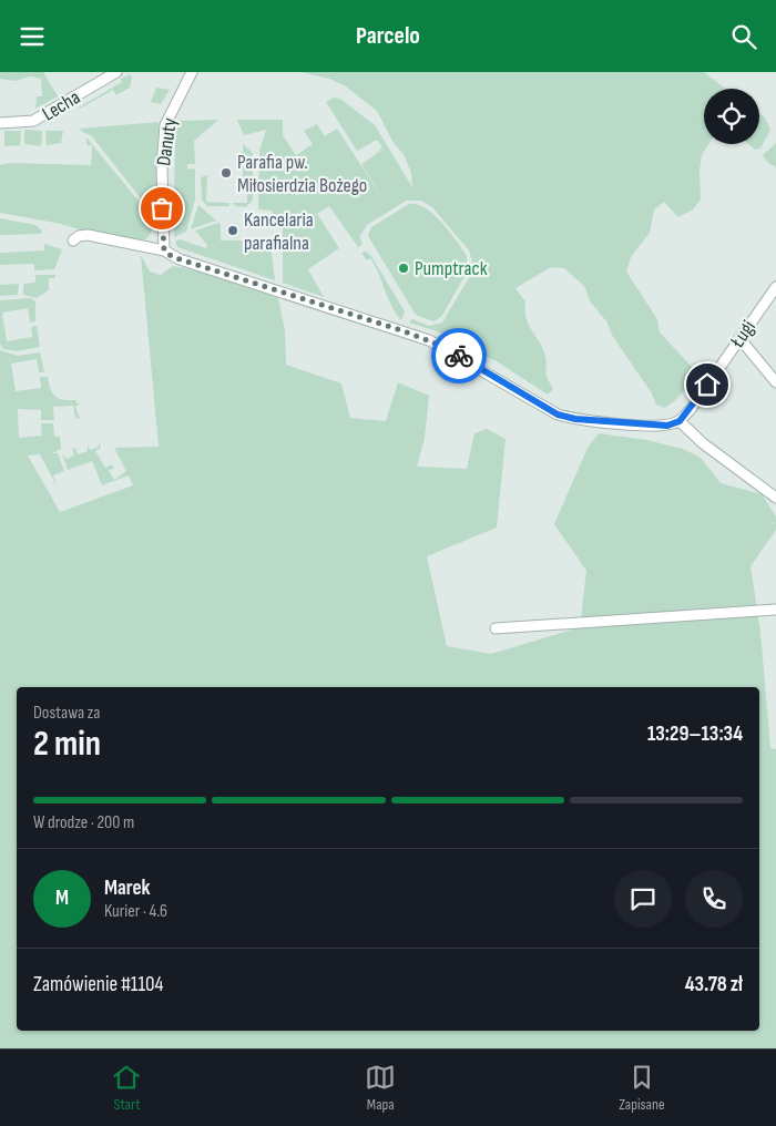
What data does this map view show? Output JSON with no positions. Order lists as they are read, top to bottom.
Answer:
{
  "streets": {
    "street": ["Lecha", "Danuty", "Ługi"]
  },
  "places": ["Parafia pw. Miłosierdzia Bożego", "Kancelaria parafialna", "Pumptrack"],
  "page": {
    "header": "Parcelo",
    "heading": ["2 min", "Dostawa za", "13:29–13:34"],
    "panel": [
      "Marek",
      "Kurier · 4.6",
      "Zamówienie #1104",
      "43.78 zł"
    ],
    "bar": "W drodze · 200 m",
    "round": "M",
    "tabs": ["Start", "Mapa", "Zapisane"]
  }
}
